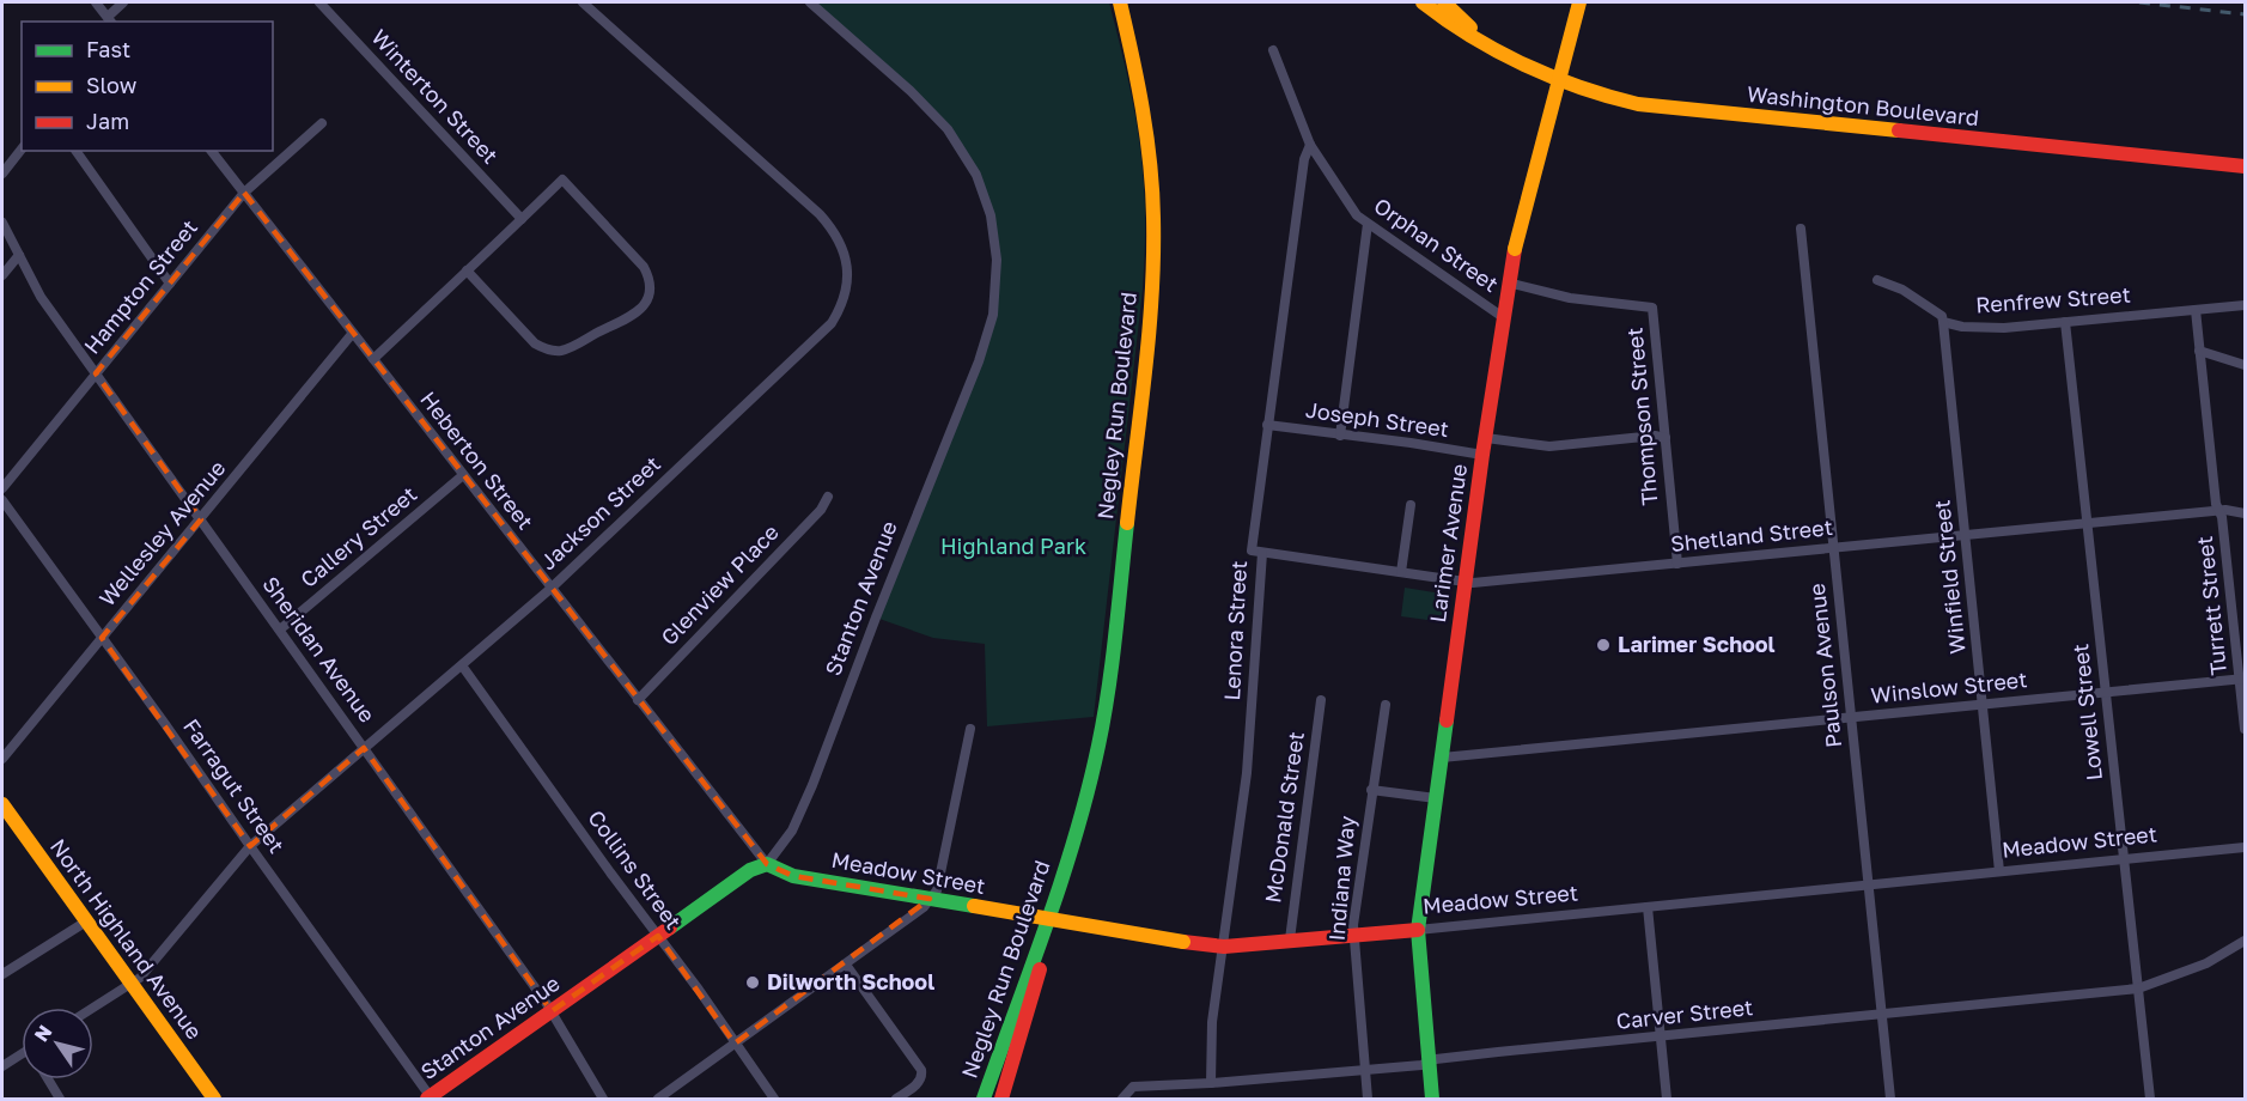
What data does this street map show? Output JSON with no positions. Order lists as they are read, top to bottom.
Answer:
{
  "streets": {
    "main road": [
      "Washington Boulevard",
      "Negley Run Boulevard",
      "Larimer Avenue",
      "Stanton Avenue",
      "Meadow Street",
      "North Highland Avenue"
    ],
    "street": [
      "Winterton Street",
      "Orphan Street",
      "Hampton Street",
      "Renfrew Street",
      "Thompson Street",
      "Joseph Street",
      "Heberton Street",
      "Jackson Street",
      "Wellesley Avenue",
      "Shetland Street",
      "Callery Street",
      "Winfield Street",
      "Glenview Place",
      "Turrett Street",
      "Lenora Street",
      "Sheridan Avenue",
      "Paulson Avenue",
      "Winslow Street",
      "Lowell Street",
      "Farragut Street",
      "McDonald Street",
      "Collins Street",
      "Indiana Way",
      "Carver Street"
    ]
  },
  "crossings": [
    ["Orphan Street", "Larimer Avenue"],
    ["Orphan Street", "Lenora Street"],
    ["Hampton Street", "Heberton Street"],
    ["Hampton Street", "Sheridan Avenue"],
    ["Renfrew Street", "Winfield Street"],
    ["Renfrew Street", "Turrett Street"],
    ["Renfrew Street", "Lowell Street"],
    ["Thompson Street", "Shetland Street"],
    ["Thompson Street", "Larimer Avenue"],
    ["Joseph Street", "Larimer Avenue"],
    ["Joseph Street", "Lenora Street"],
    ["Heberton Street", "Jackson Street"],
    ["Heberton Street", "Wellesley Avenue"],
    ["Heberton Street", "Callery Street"],
    ["Heberton Street", "Glenview Place"],
    ["Heberton Street", "Stanton Avenue"],
    ["Heberton Street", "Meadow Street"],
    ["Jackson Street", "Sheridan Avenue"],
    ["Jackson Street", "Farragut Street"],
    ["Jackson Street", "Collins Street"],
    ["Jackson Street", "North Highland Avenue"],
    ["Wellesley Avenue", "Sheridan Avenue"],
    ["Wellesley Avenue", "Farragut Street"],
    ["Shetland Street", "Larimer Avenue"],
    ["Shetland Street", "Winfield Street"],
    ["Shetland Street", "Turrett Street"],
    ["Shetland Street", "Lenora Street"],
    ["Shetland Street", "Paulson Avenue"],
    ["Shetland Street", "Lowell Street"],
    ["Callery Street", "Sheridan Avenue"],
    ["Larimer Avenue", "Winslow Street"],
    ["Larimer Avenue", "Meadow Street"],
    ["Larimer Avenue", "Carver Street"],
    ["Winfield Street", "Winslow Street"],
    ["Winfield Street", "Meadow Street"],
    ["Stanton Avenue", "Sheridan Avenue"],
    ["Stanton Avenue", "Farragut Street"],
    ["Stanton Avenue", "Meadow Street"],
    ["Stanton Avenue", "Collins Street"],
    ["Turrett Street", "Winslow Street"],
    ["Lenora Street", "Meadow Street"],
    ["Lenora Street", "Carver Street"],
    ["Paulson Avenue", "Winslow Street"],
    ["Paulson Avenue", "Meadow Street"],
    ["Paulson Avenue", "Carver Street"],
    ["Winslow Street", "Lowell Street"],
    ["Lowell Street", "Meadow Street"],
    ["Lowell Street", "Carver Street"],
    ["McDonald Street", "Meadow Street"],
    ["Meadow Street", "Indiana Way"],
    ["Indiana Way", "Carver Street"]
  ],
  "parks": ["Highland Park"],
  "places": ["Larimer School", "Dilworth School"],
  "legend": ["Fast", "Slow", "Jam"],
  "north": "top left"
}
